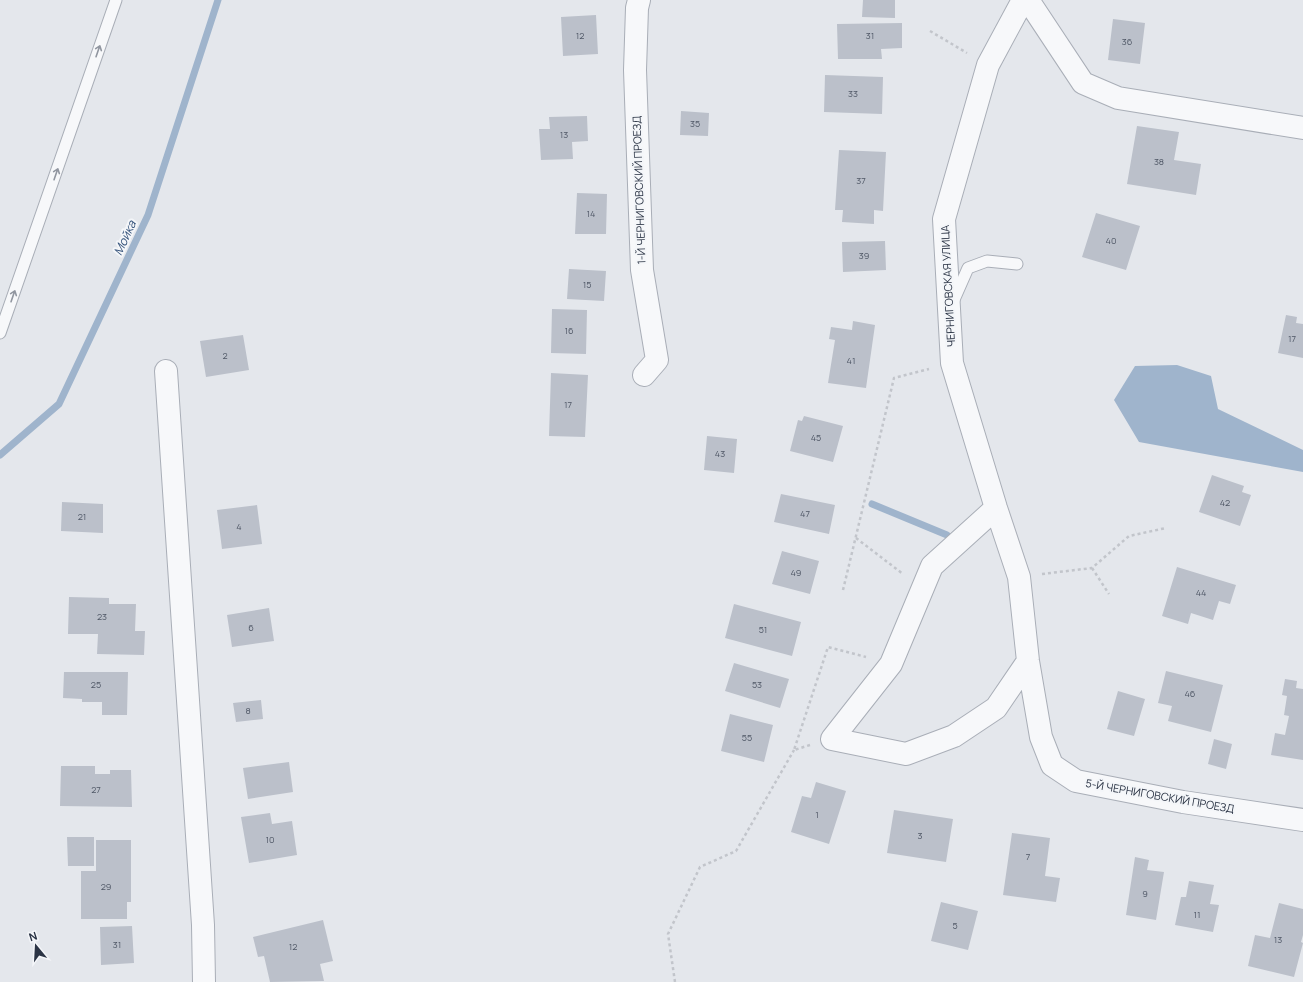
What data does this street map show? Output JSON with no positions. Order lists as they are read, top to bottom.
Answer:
{
  "streets": {
    "street": ["1-Й ЧЕРНИГОВСКИЙ ПРОЕЗД", "ЧЕРНИГОВСКАЯ УЛИЦА", "5-Й ЧЕРНИГОВСКИЙ ПРОЕЗД"]
  },
  "crossings": [
    ["ЧЕРНИГОВСКАЯ УЛИЦА", "5-Й ЧЕРНИГОВСКИЙ ПРОЕЗД"]
  ],
  "water": ["Мойка"],
  "house_numbers": [
    "12",
    "31",
    "36",
    "33",
    "35",
    "13",
    "38",
    "37",
    "14",
    "40",
    "39",
    "15",
    "16",
    "17",
    "2",
    "41",
    "17",
    "45",
    "43",
    "42",
    "47",
    "21",
    "4",
    "49",
    "44",
    "23",
    "6",
    "51",
    "25",
    "53",
    "46",
    "8",
    "55",
    "27",
    "1",
    "3",
    "10",
    "7",
    "29",
    "9",
    "11",
    "5",
    "13",
    "31",
    "12"
  ],
  "north": "top"
}
